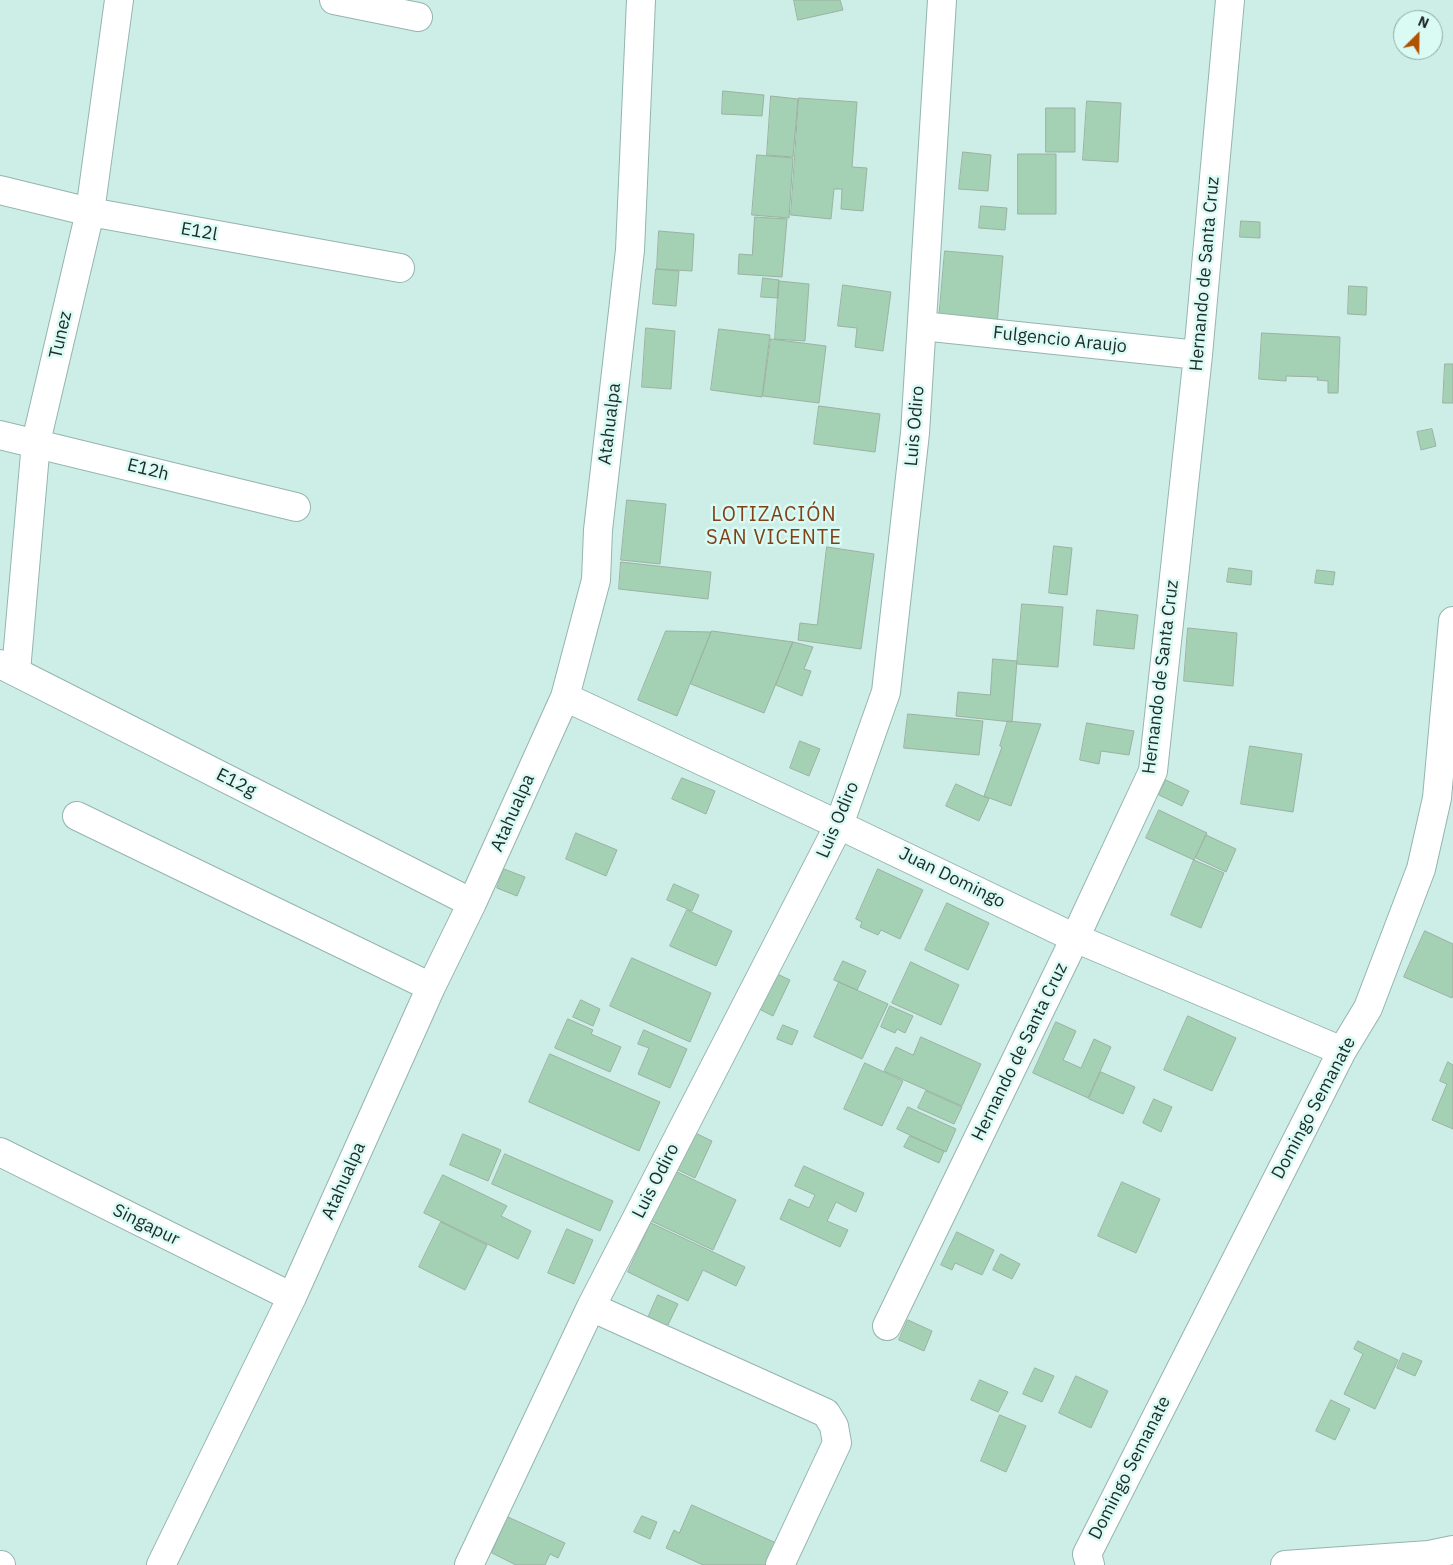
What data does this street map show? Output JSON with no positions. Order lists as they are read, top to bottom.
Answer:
{
  "streets": {
    "street": [
      "E12l",
      "Hernando de Santa Cruz",
      "Tunez",
      "Fulgencio Araujo",
      "Atahualpa",
      "Luis Odiro",
      "E12h",
      "E12g",
      "Juan Domingo",
      "Domingo Semanate",
      "Singapur"
    ]
  },
  "crossings": [
    ["E12l", "Tunez"],
    ["Hernando de Santa Cruz", "Fulgencio Araujo"],
    ["Hernando de Santa Cruz", "Juan Domingo"],
    ["Tunez", "E12h"],
    ["Tunez", "E12g"],
    ["Fulgencio Araujo", "Luis Odiro"],
    ["Atahualpa", "E12g"],
    ["Atahualpa", "Juan Domingo"],
    ["Atahualpa", "Singapur"],
    ["Luis Odiro", "Juan Domingo"],
    ["Juan Domingo", "Domingo Semanate"]
  ],
  "districts": ["LOTIZACIÓN SAN VICENTE"],
  "north": "top right"
}
